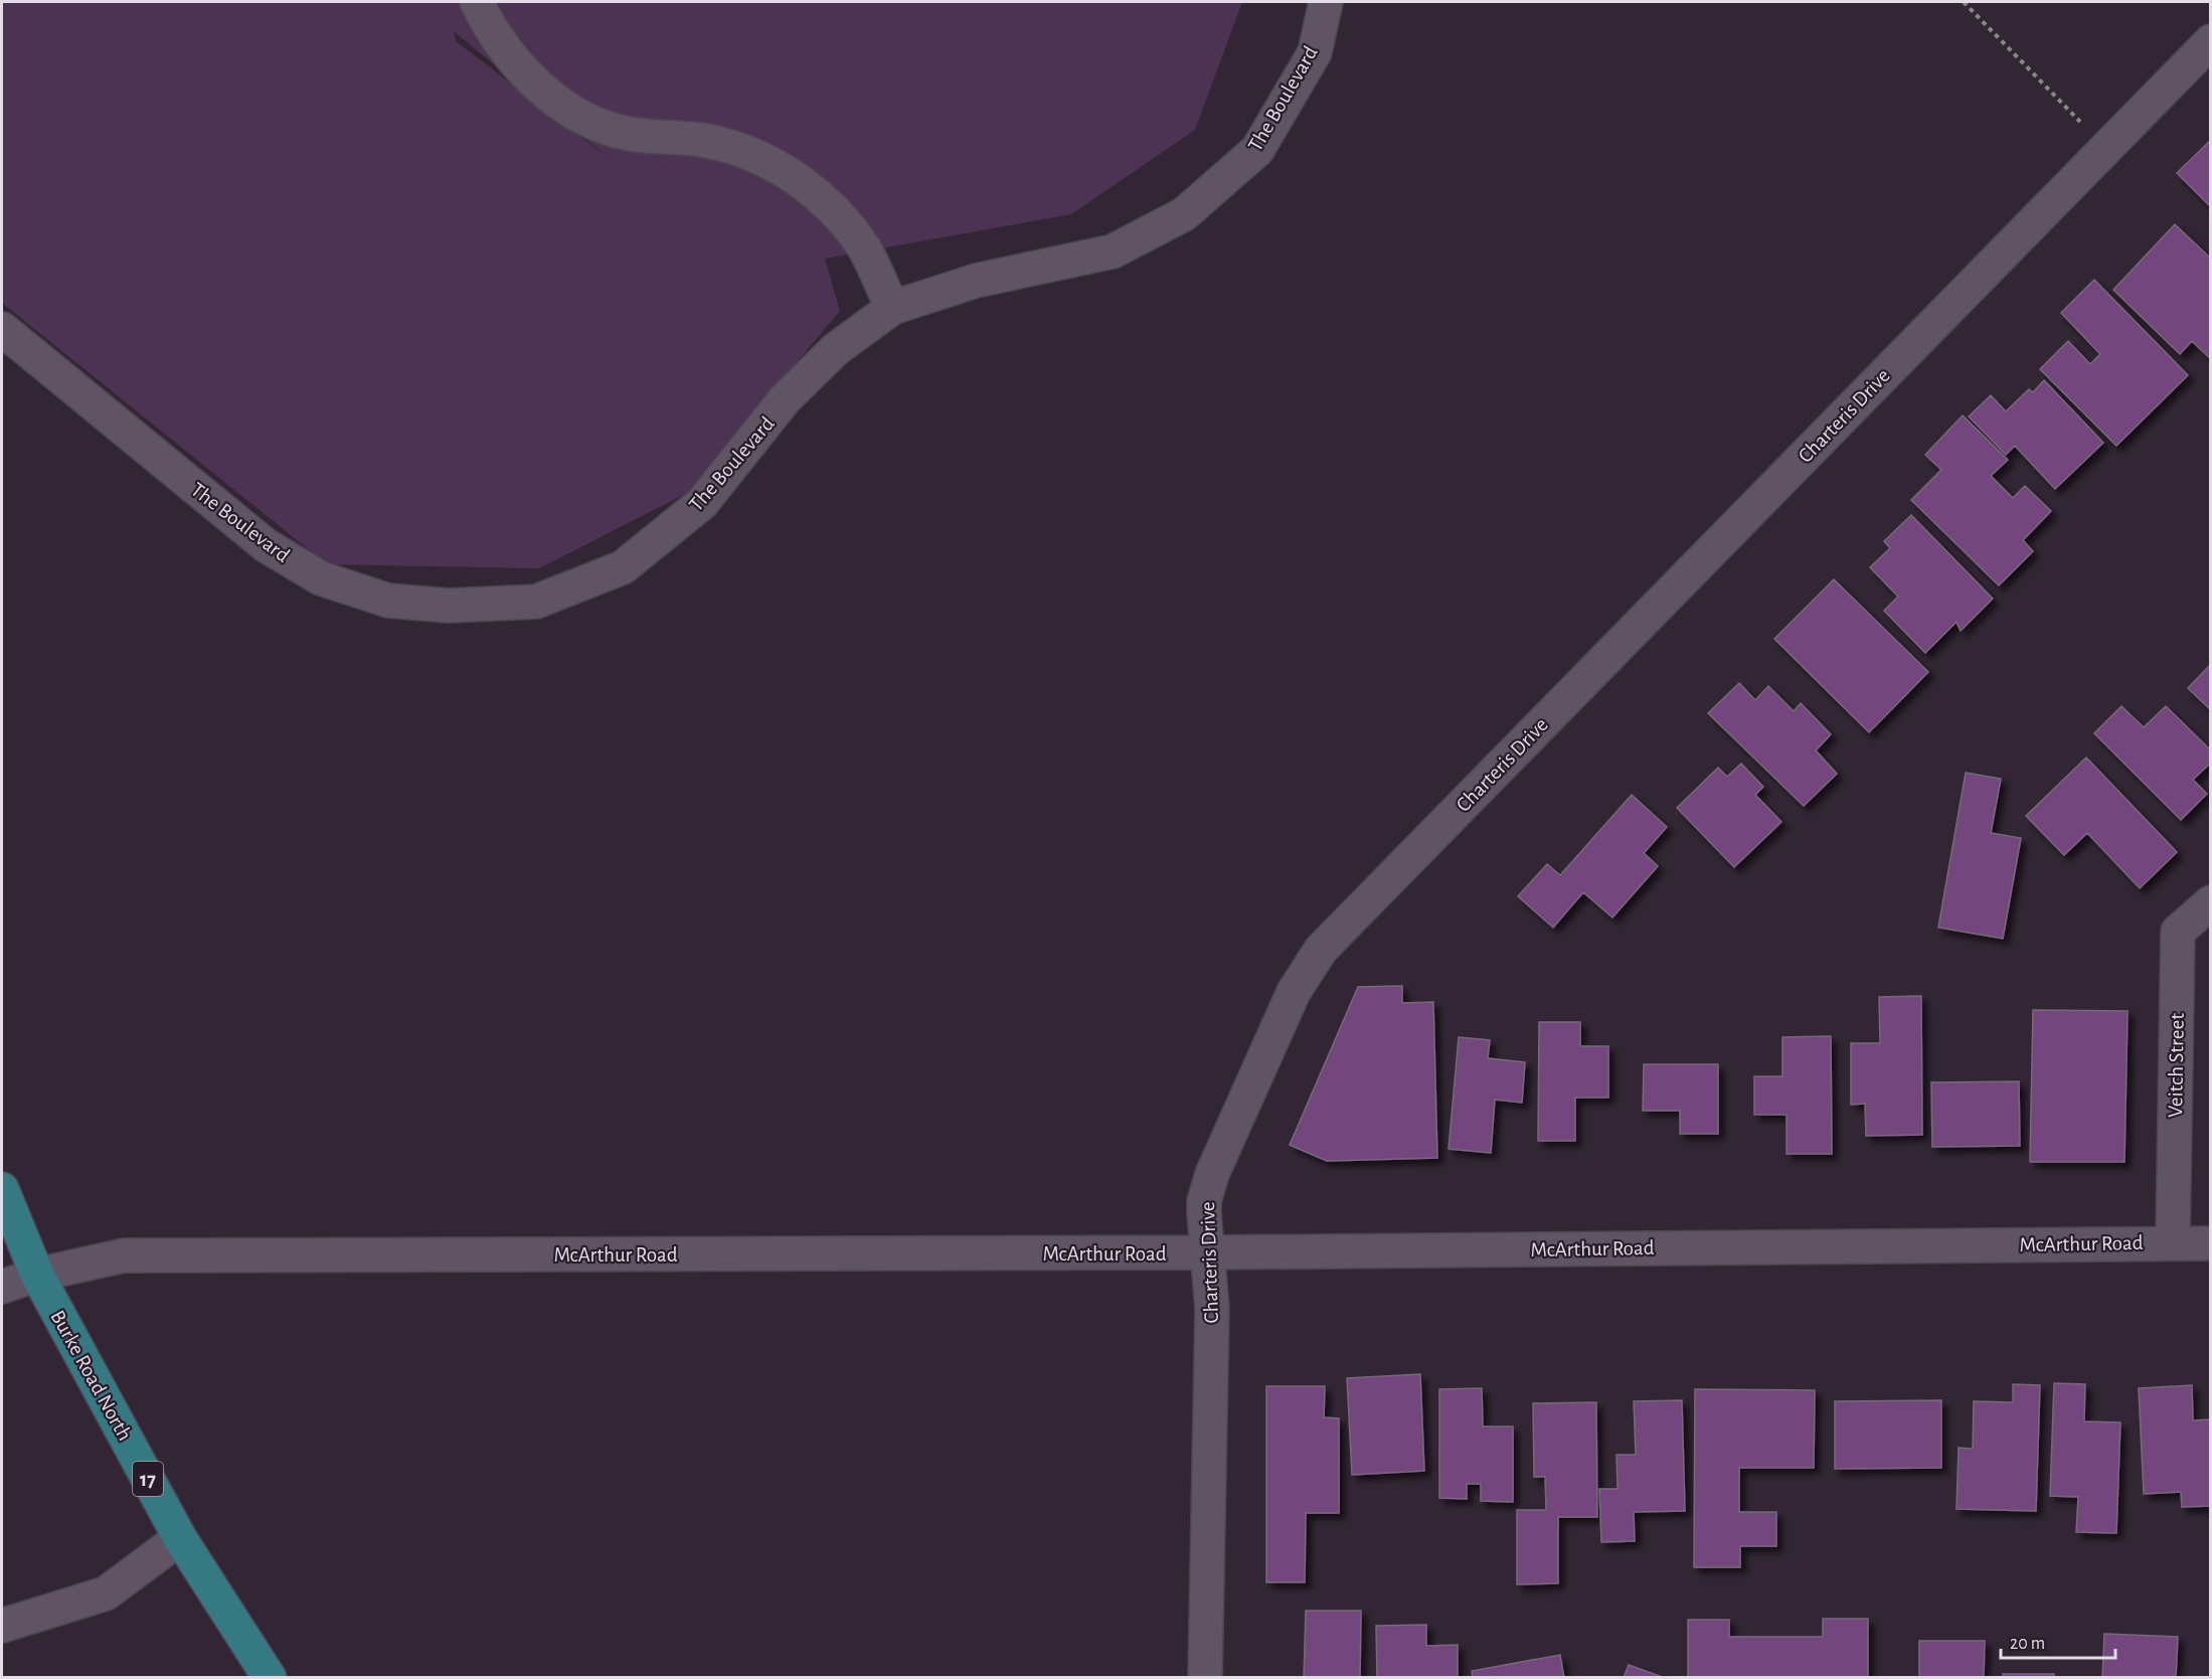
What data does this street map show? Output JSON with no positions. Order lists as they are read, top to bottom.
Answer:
{
  "streets": {
    "main road": ["Burke Road North", "17"],
    "street": [
      "The Boulevard",
      "Charteris Drive",
      "Veitch Street",
      "McArthur Road"
    ]
  },
  "crossings": [
    ["Charteris Drive", "McArthur Road"],
    ["Veitch Street", "McArthur Road"],
    ["McArthur Road", "Burke Road North"]
  ],
  "scale_bar": "20 m"
}
